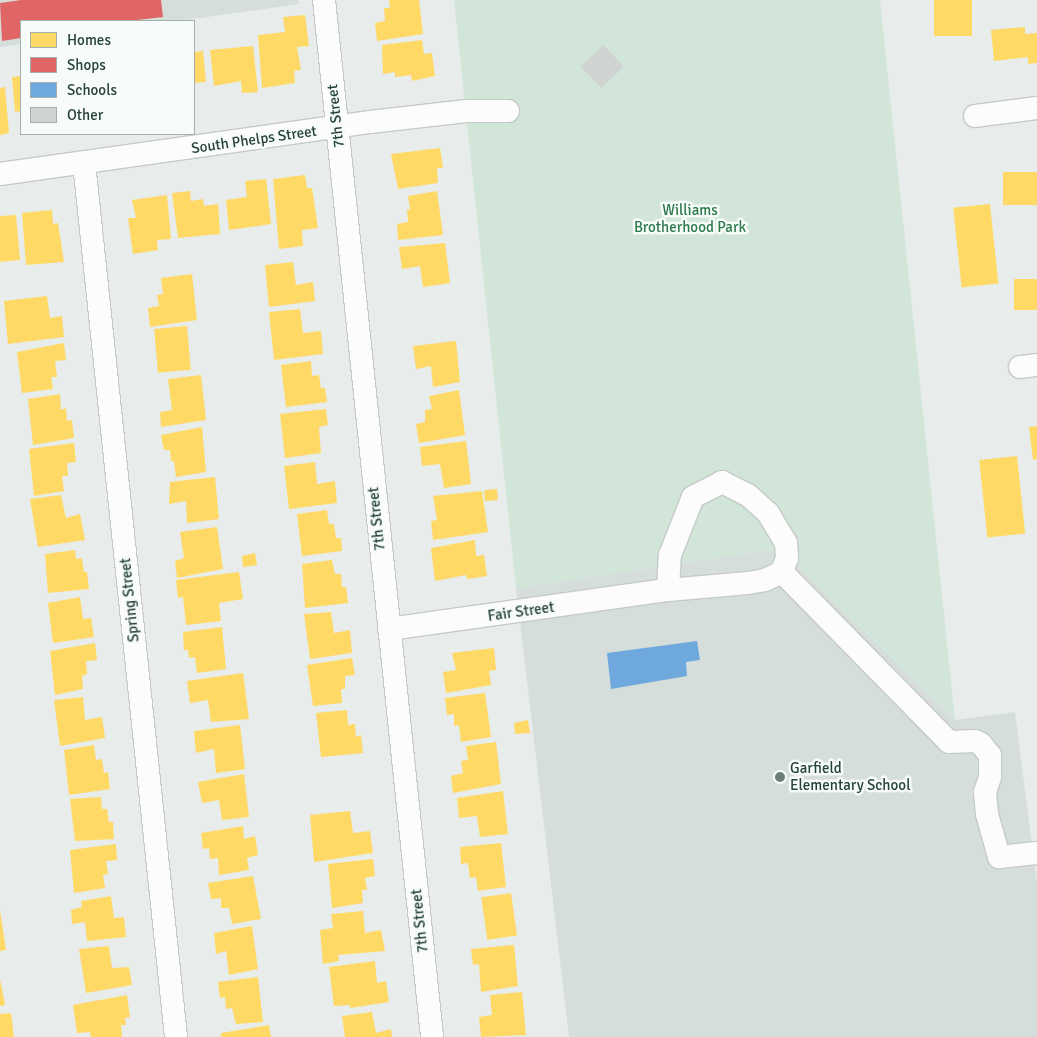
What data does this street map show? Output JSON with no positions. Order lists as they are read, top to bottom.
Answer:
{
  "streets": {
    "street": [
      "7th Street",
      "South Phelps Street",
      "Spring Street",
      "Fair Street"
    ]
  },
  "crossings": [
    ["7th Street", "South Phelps Street"],
    ["7th Street", "Fair Street"],
    ["South Phelps Street", "Spring Street"]
  ],
  "parks": ["Williams Brotherhood Park"],
  "places": ["Garfield Elementary School"],
  "legend": [
    "Homes",
    "Shops",
    "Schools",
    "Other"
  ]
}
